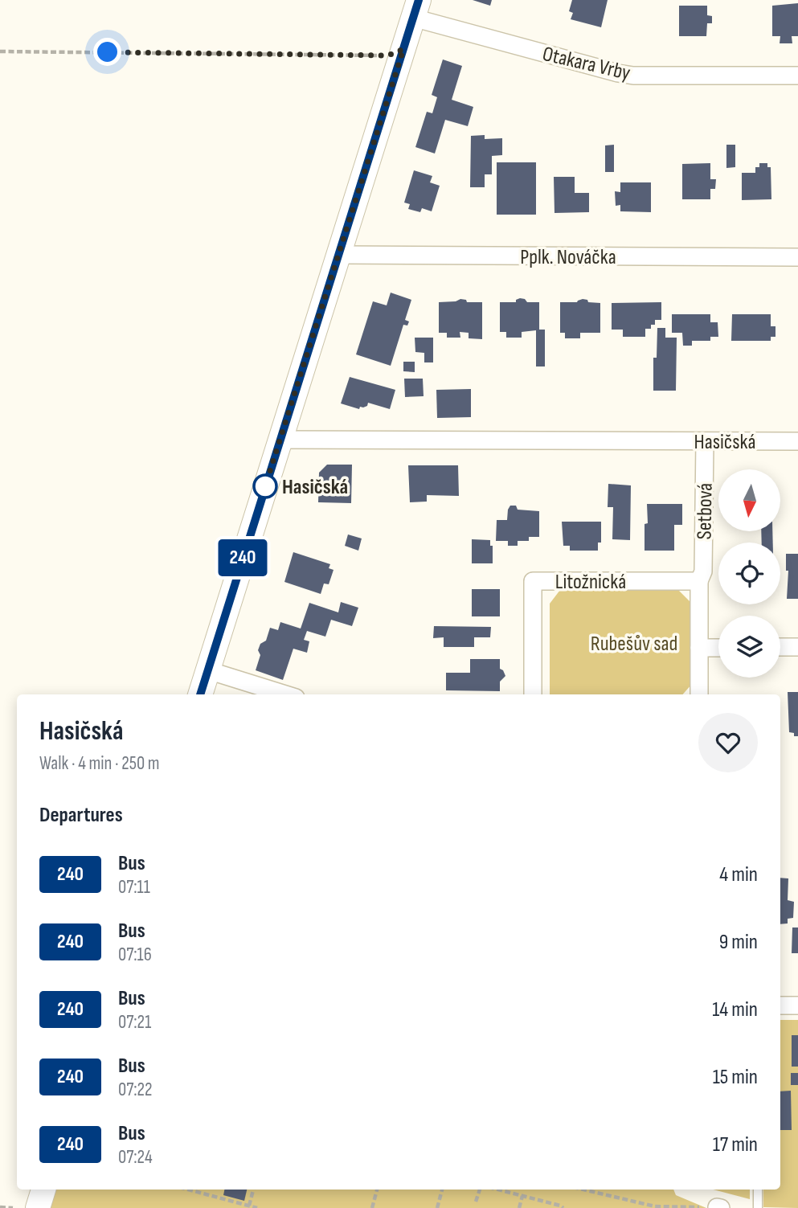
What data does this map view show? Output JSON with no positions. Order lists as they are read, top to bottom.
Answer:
{
  "streets": {
    "street": [
      "Otakara Vrby",
      "Pplk. Nováčka",
      "Hasičská",
      "Setbová",
      "Litožnická"
    ]
  },
  "crossings": [
    ["Hasičská", "Setbová"],
    ["Setbová", "Litožnická"]
  ],
  "parks": ["Rubešův sad"],
  "places": ["Hasičská"],
  "lines": ["bus line 240"],
  "north": "bottom",
  "page": {
    "on_map": "240",
    "heading": [
      ["Hasičská", "Walk · 4 min · 250 m"],
      "Departures"
    ],
    "list": [
      {
        "mark": "240",
        "name": "Bus",
        "note": "07:11",
        "value": "4 min"
      },
      {
        "mark": "240",
        "name": "Bus",
        "note": "07:16",
        "value": "9 min"
      },
      {
        "mark": "240",
        "name": "Bus",
        "note": "07:21",
        "value": "14 min"
      },
      {
        "mark": "240",
        "name": "Bus",
        "note": "07:22",
        "value": "15 min"
      },
      {
        "mark": "240",
        "name": "Bus",
        "note": "07:24",
        "value": "17 min"
      }
    ]
  }
}
